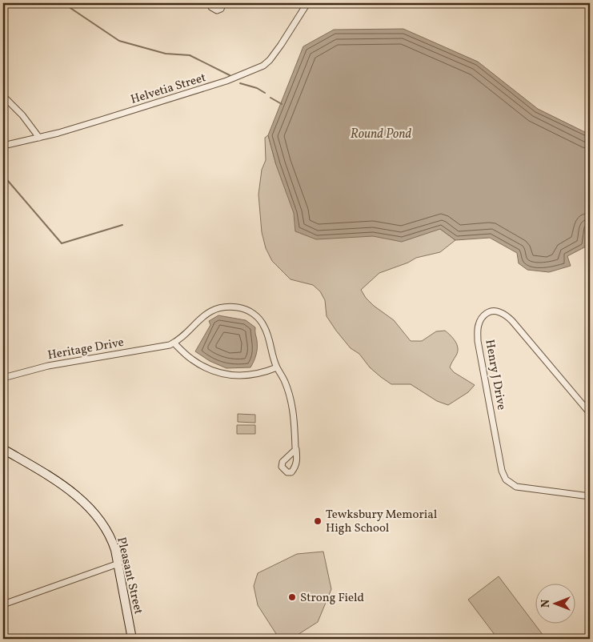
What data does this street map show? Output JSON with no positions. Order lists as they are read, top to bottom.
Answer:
{
  "streets": {
    "main road": ["Pleasant Street"],
    "street": ["Helvetia Street", "Heritage Drive", "Henry J Drive"]
  },
  "water": ["Round Pond"],
  "places": ["Tewksbury Memorial High School", "Strong Field"],
  "north": "left"
}
